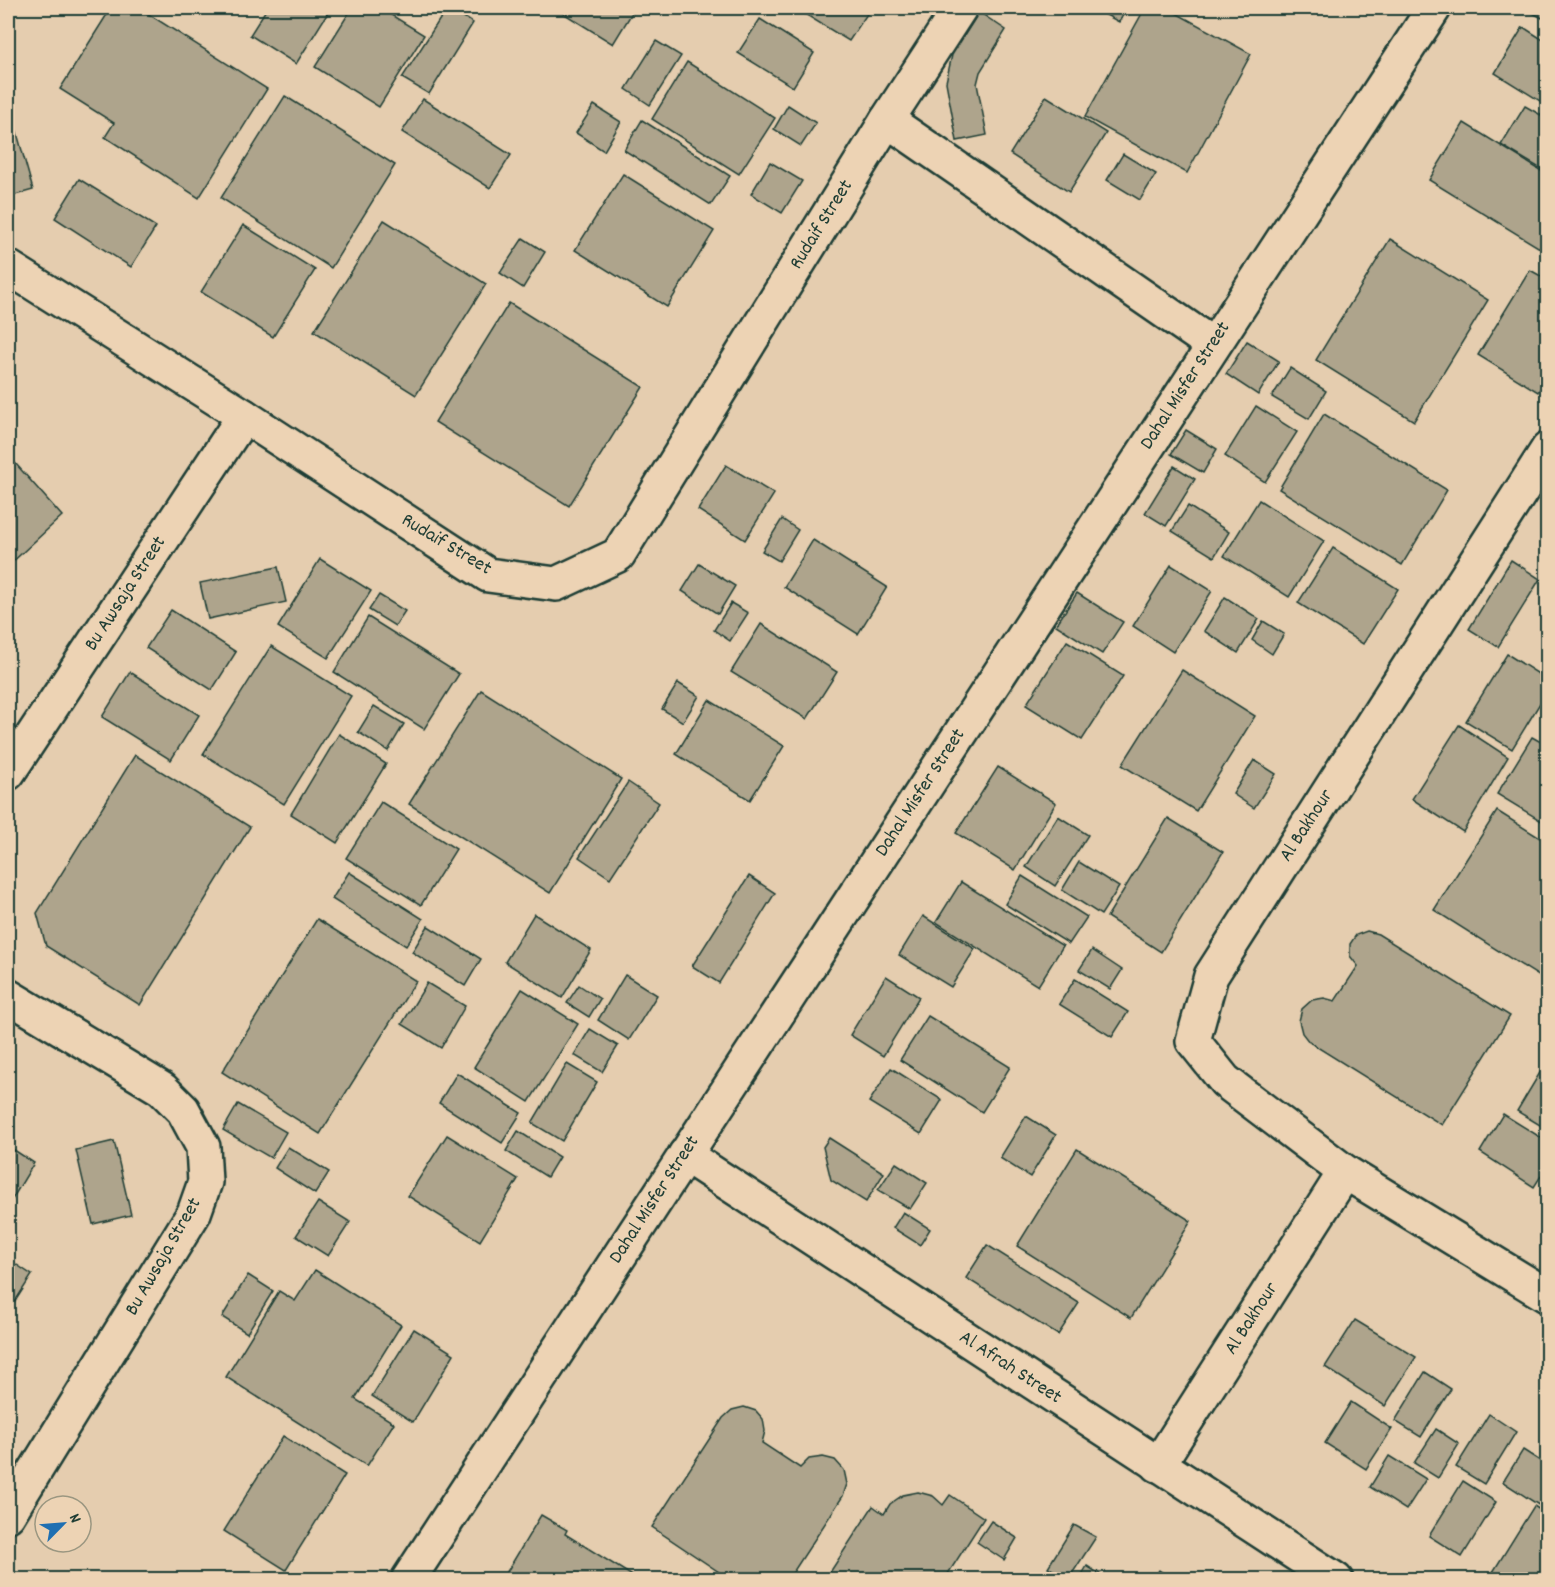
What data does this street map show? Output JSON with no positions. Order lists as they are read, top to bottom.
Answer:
{
  "streets": {
    "street": [
      "Rudaif Street",
      "Dahal Misfer Street",
      "Bu Awsaja Street",
      "Al Bakhour",
      "Al Afrah Street"
    ]
  },
  "crossings": [
    ["Rudaif Street", "Bu Awsaja Street"],
    ["Dahal Misfer Street", "Al Afrah Street"],
    ["Al Bakhour", "Al Afrah Street"]
  ],
  "north": "top right"
}
